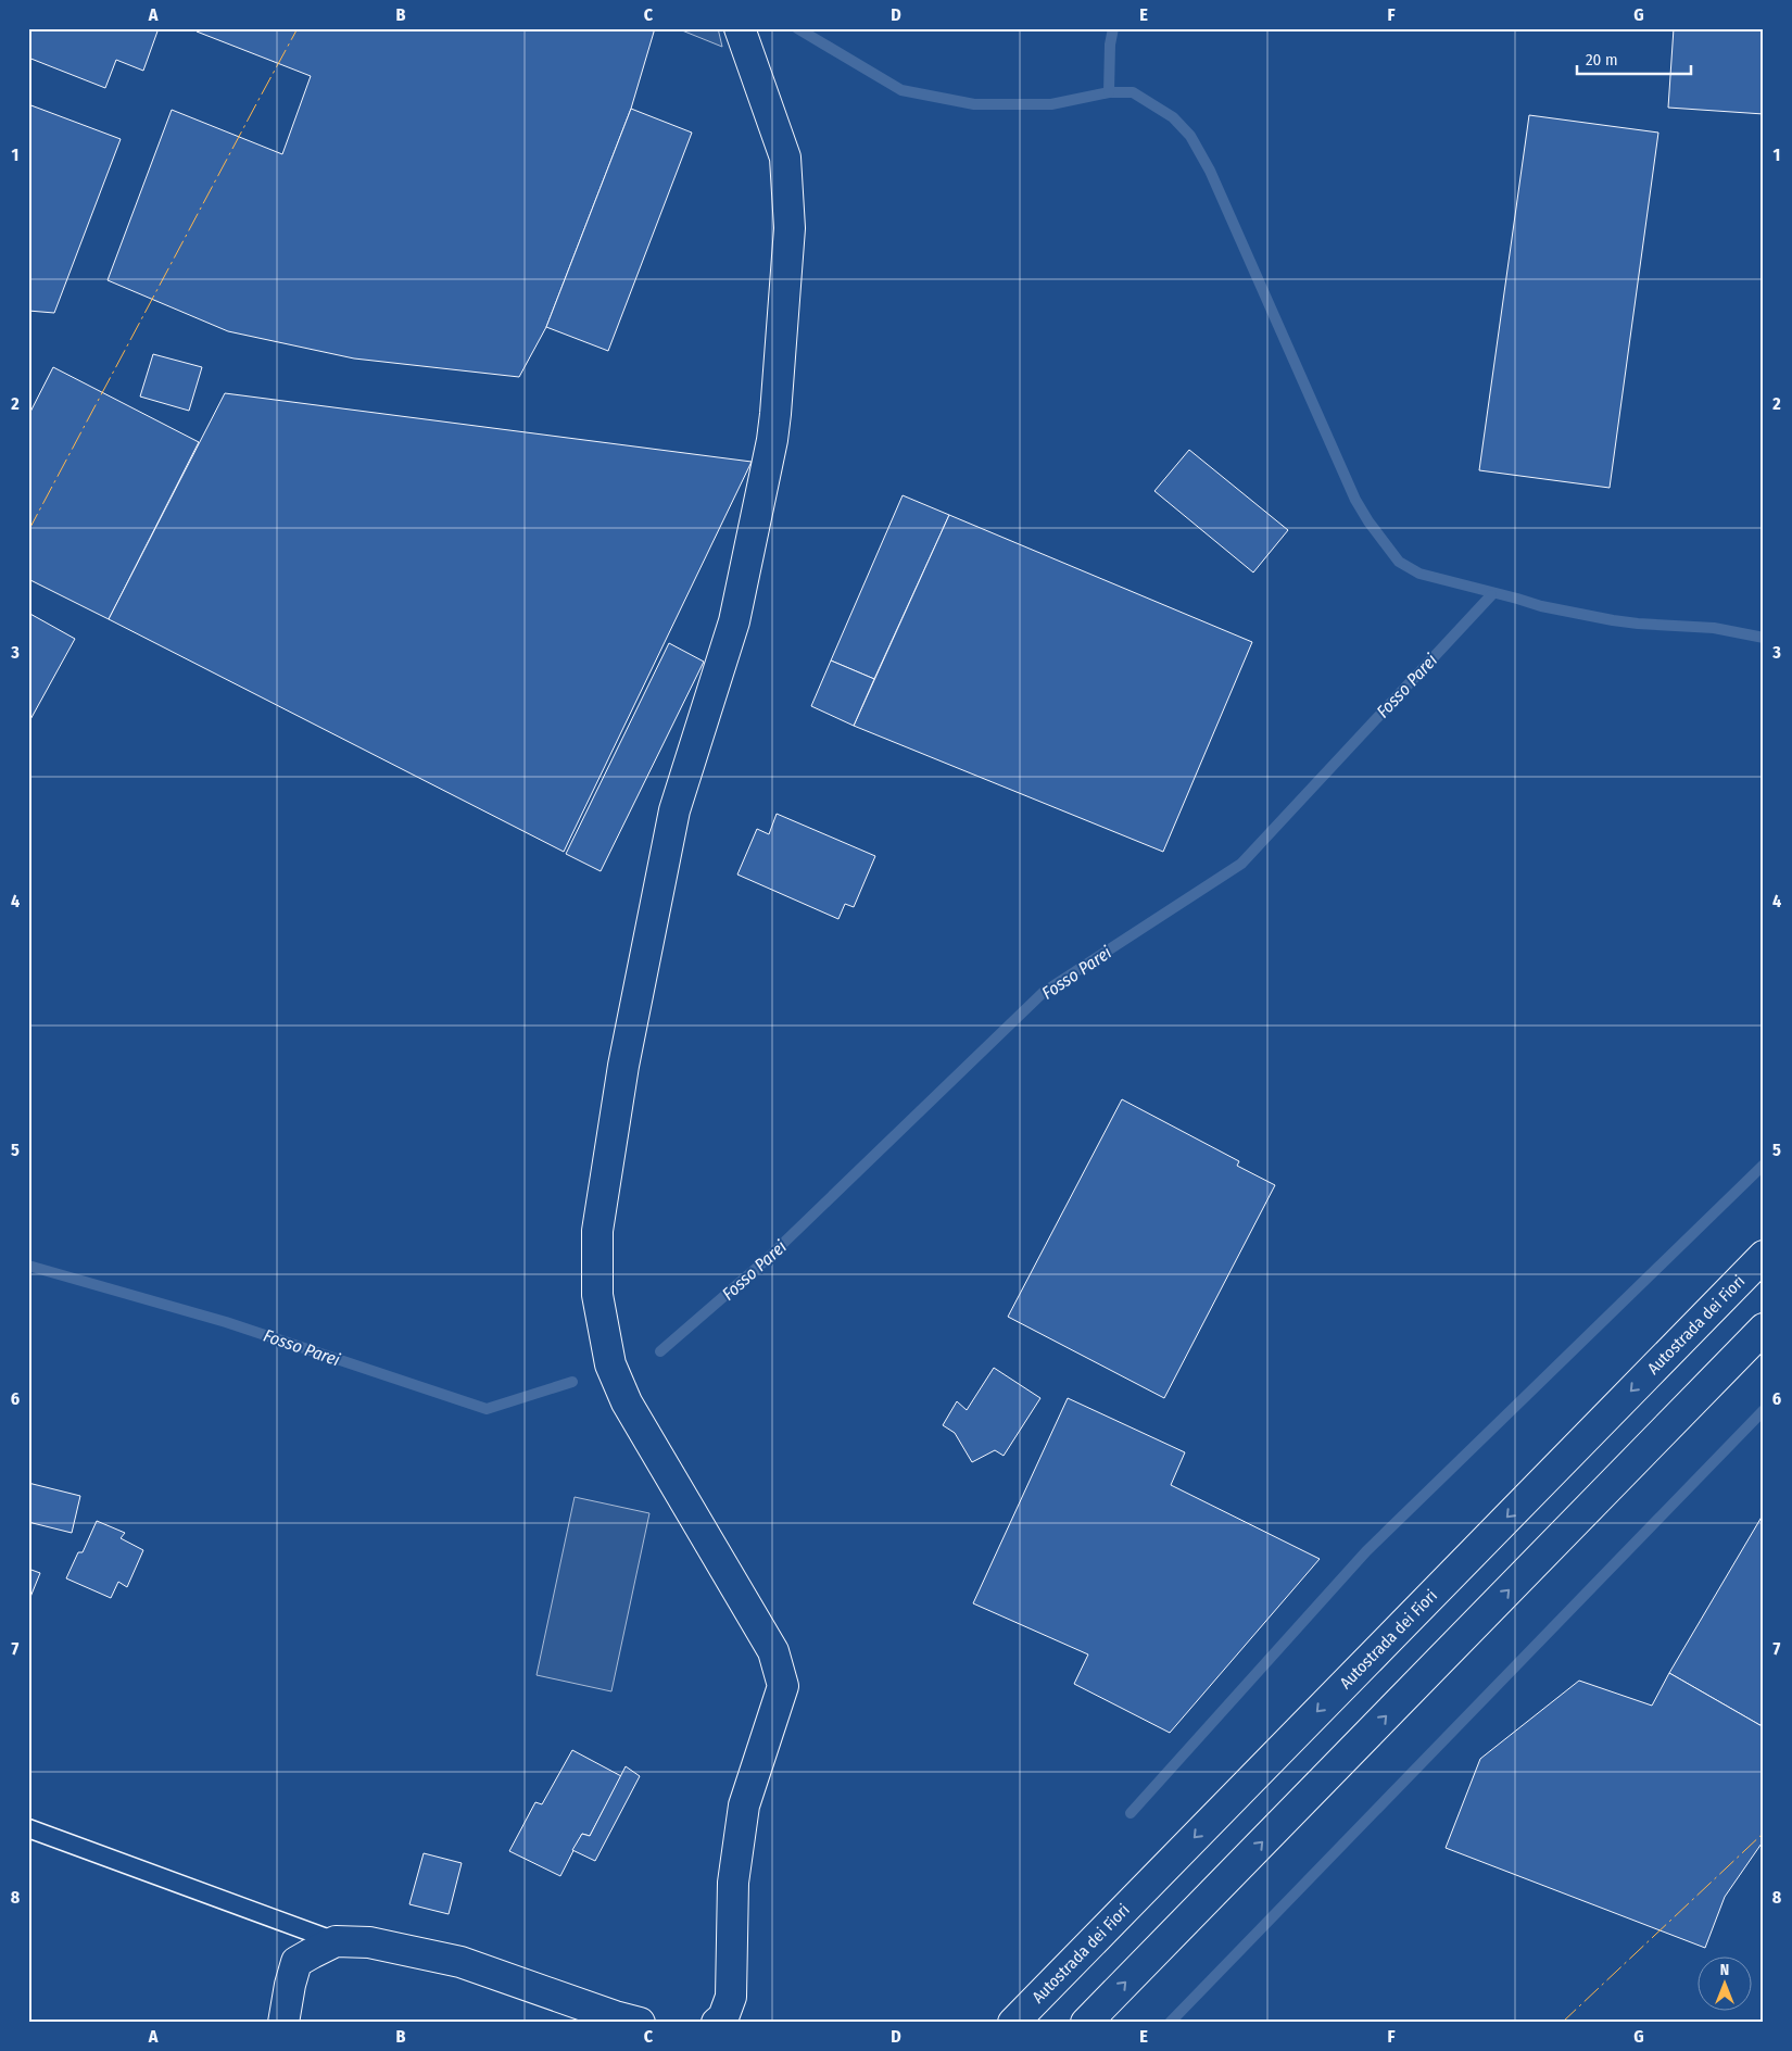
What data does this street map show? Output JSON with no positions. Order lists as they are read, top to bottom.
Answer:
{
  "streets": {
    "main road": ["Autostrada dei Fiori"]
  },
  "water": ["Fosso Parei"],
  "scale_bar": "20 m",
  "north": "top",
  "grid": {
    "columns": [
      "A",
      "B",
      "C",
      "D",
      "E",
      "F",
      "G"
    ],
    "rows": [
      "1",
      "2",
      "3",
      "4",
      "5",
      "6",
      "7",
      "8"
    ]
  }
}
